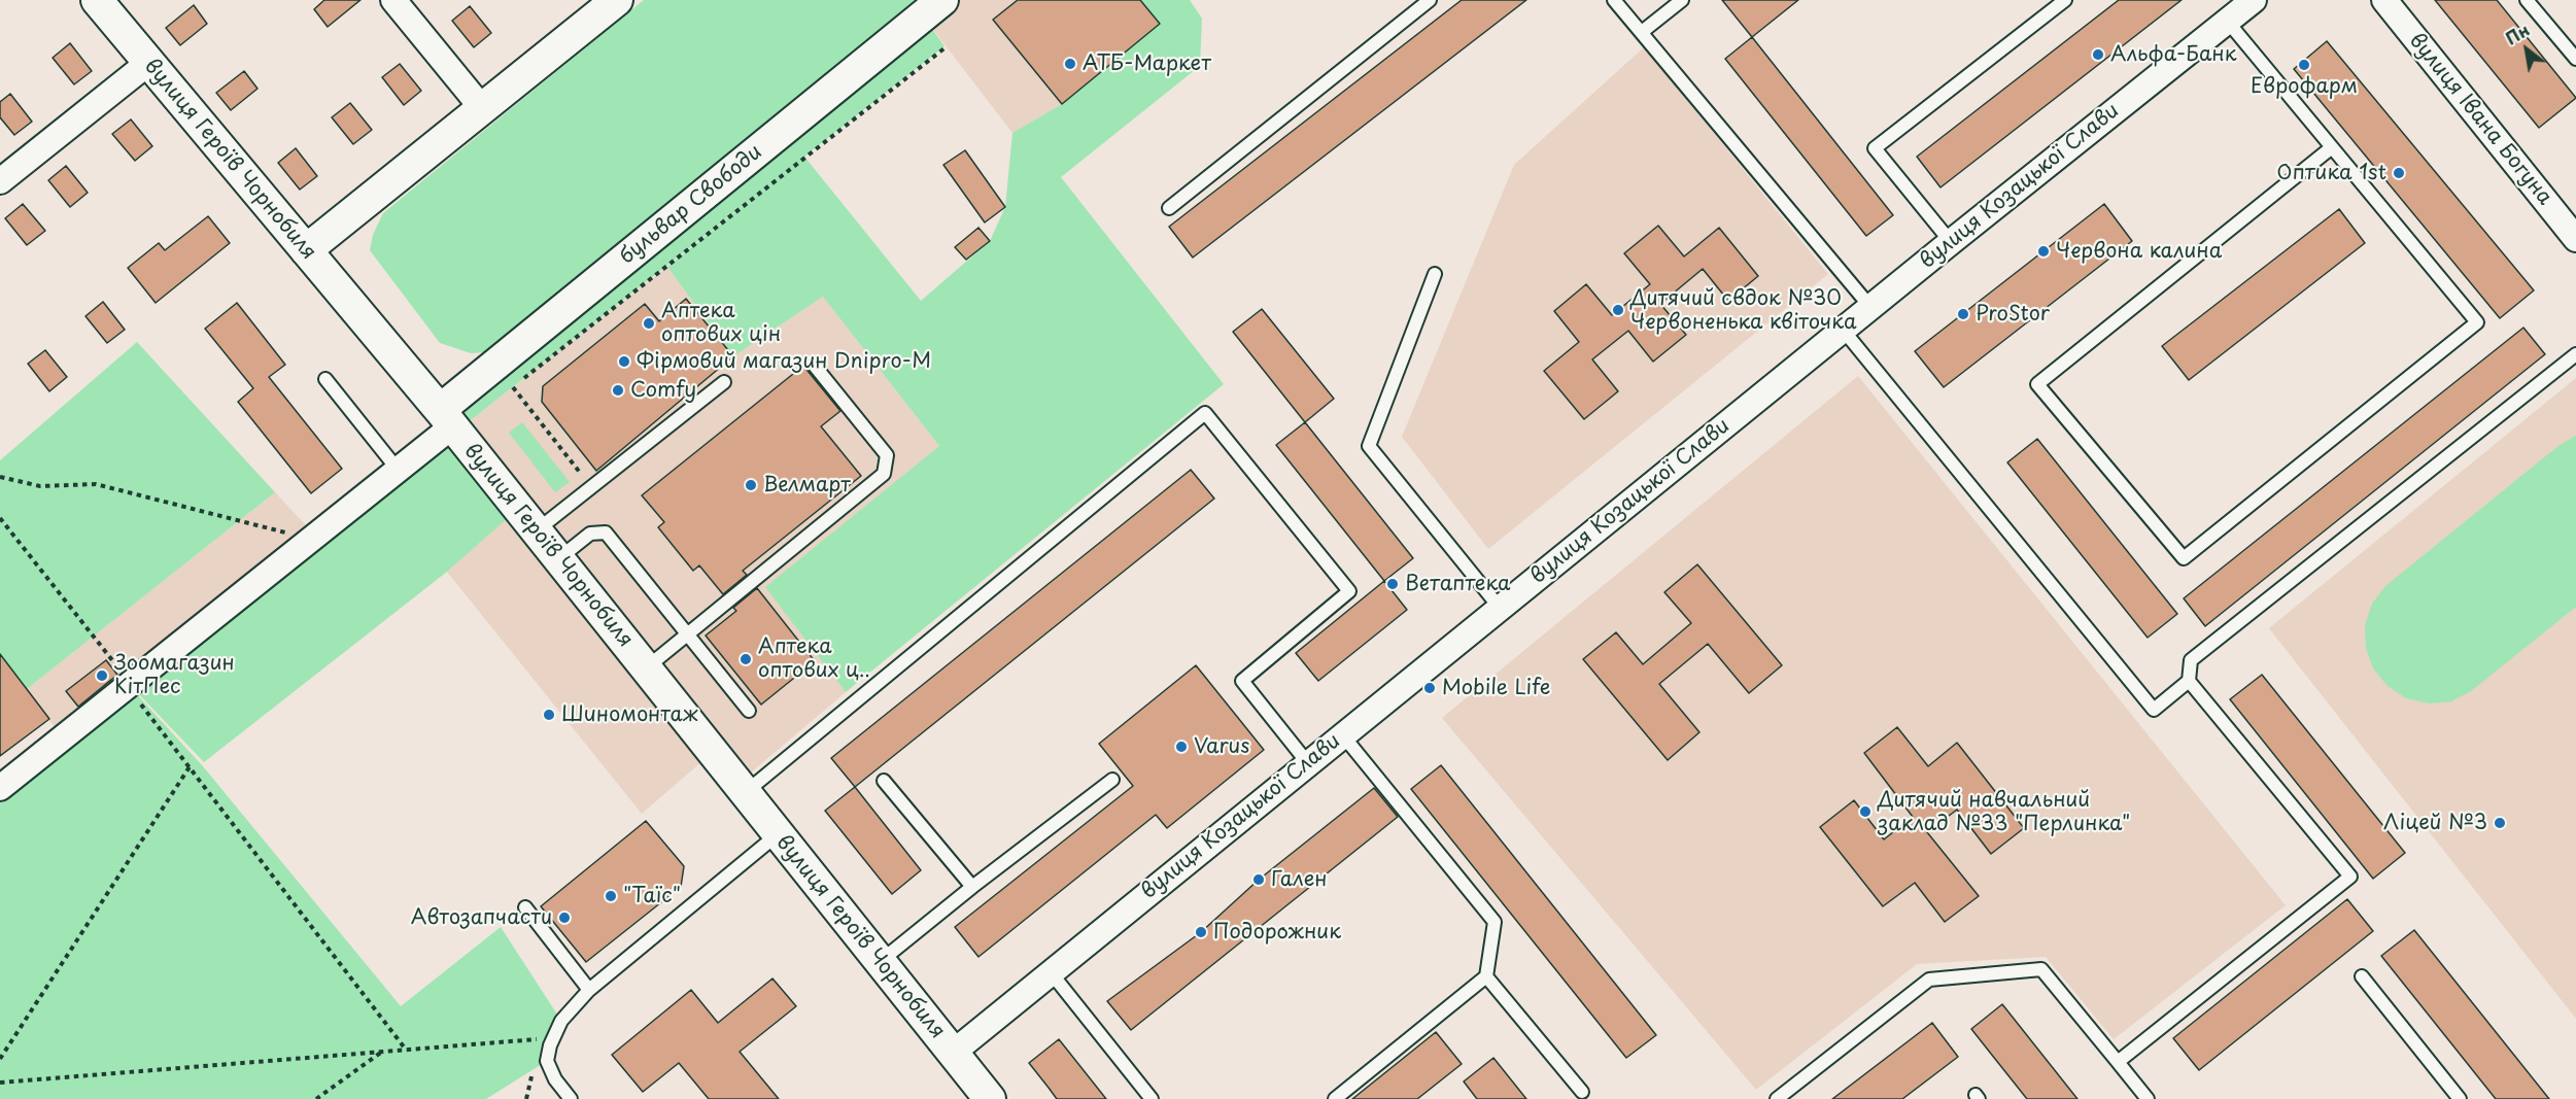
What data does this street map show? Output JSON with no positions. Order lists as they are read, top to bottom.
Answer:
{
  "streets": {
    "street": [
      "вулиця Івана Богуна",
      "вулиця Героїв Чорнобиля",
      "вулиця Козацької Слави",
      "бульвар Свободи"
    ]
  },
  "crossings": [
    ["вулиця Героїв Чорнобиля", "вулиця Козацької Слави"],
    ["вулиця Героїв Чорнобиля", "бульвар Свободи"]
  ],
  "places": [
    "Альфа-Банк",
    "АТБ-Маркет",
    "Еврофарм",
    "Оптика 1st",
    "Червона калина",
    "Дитячий свдок №30 Червоненька квіточка",
    "ProStor",
    "Аптека оптових цін",
    "Фірмовий магазин Dnipro-M",
    "Comfy",
    "Велмарт",
    "Ветаптека",
    "Аптека оптових ц‥",
    "Зоомагазин КітПес",
    "Mobile Life",
    "Шиномонтаж",
    "Varus",
    "Дитячий навчальний заклад №33 \"Перлинка\"",
    "Ліцей №3",
    "Гален",
    "\"Таїс\"",
    "Автозапчаcти",
    "Подорожник"
  ],
  "north": "top left"
}
